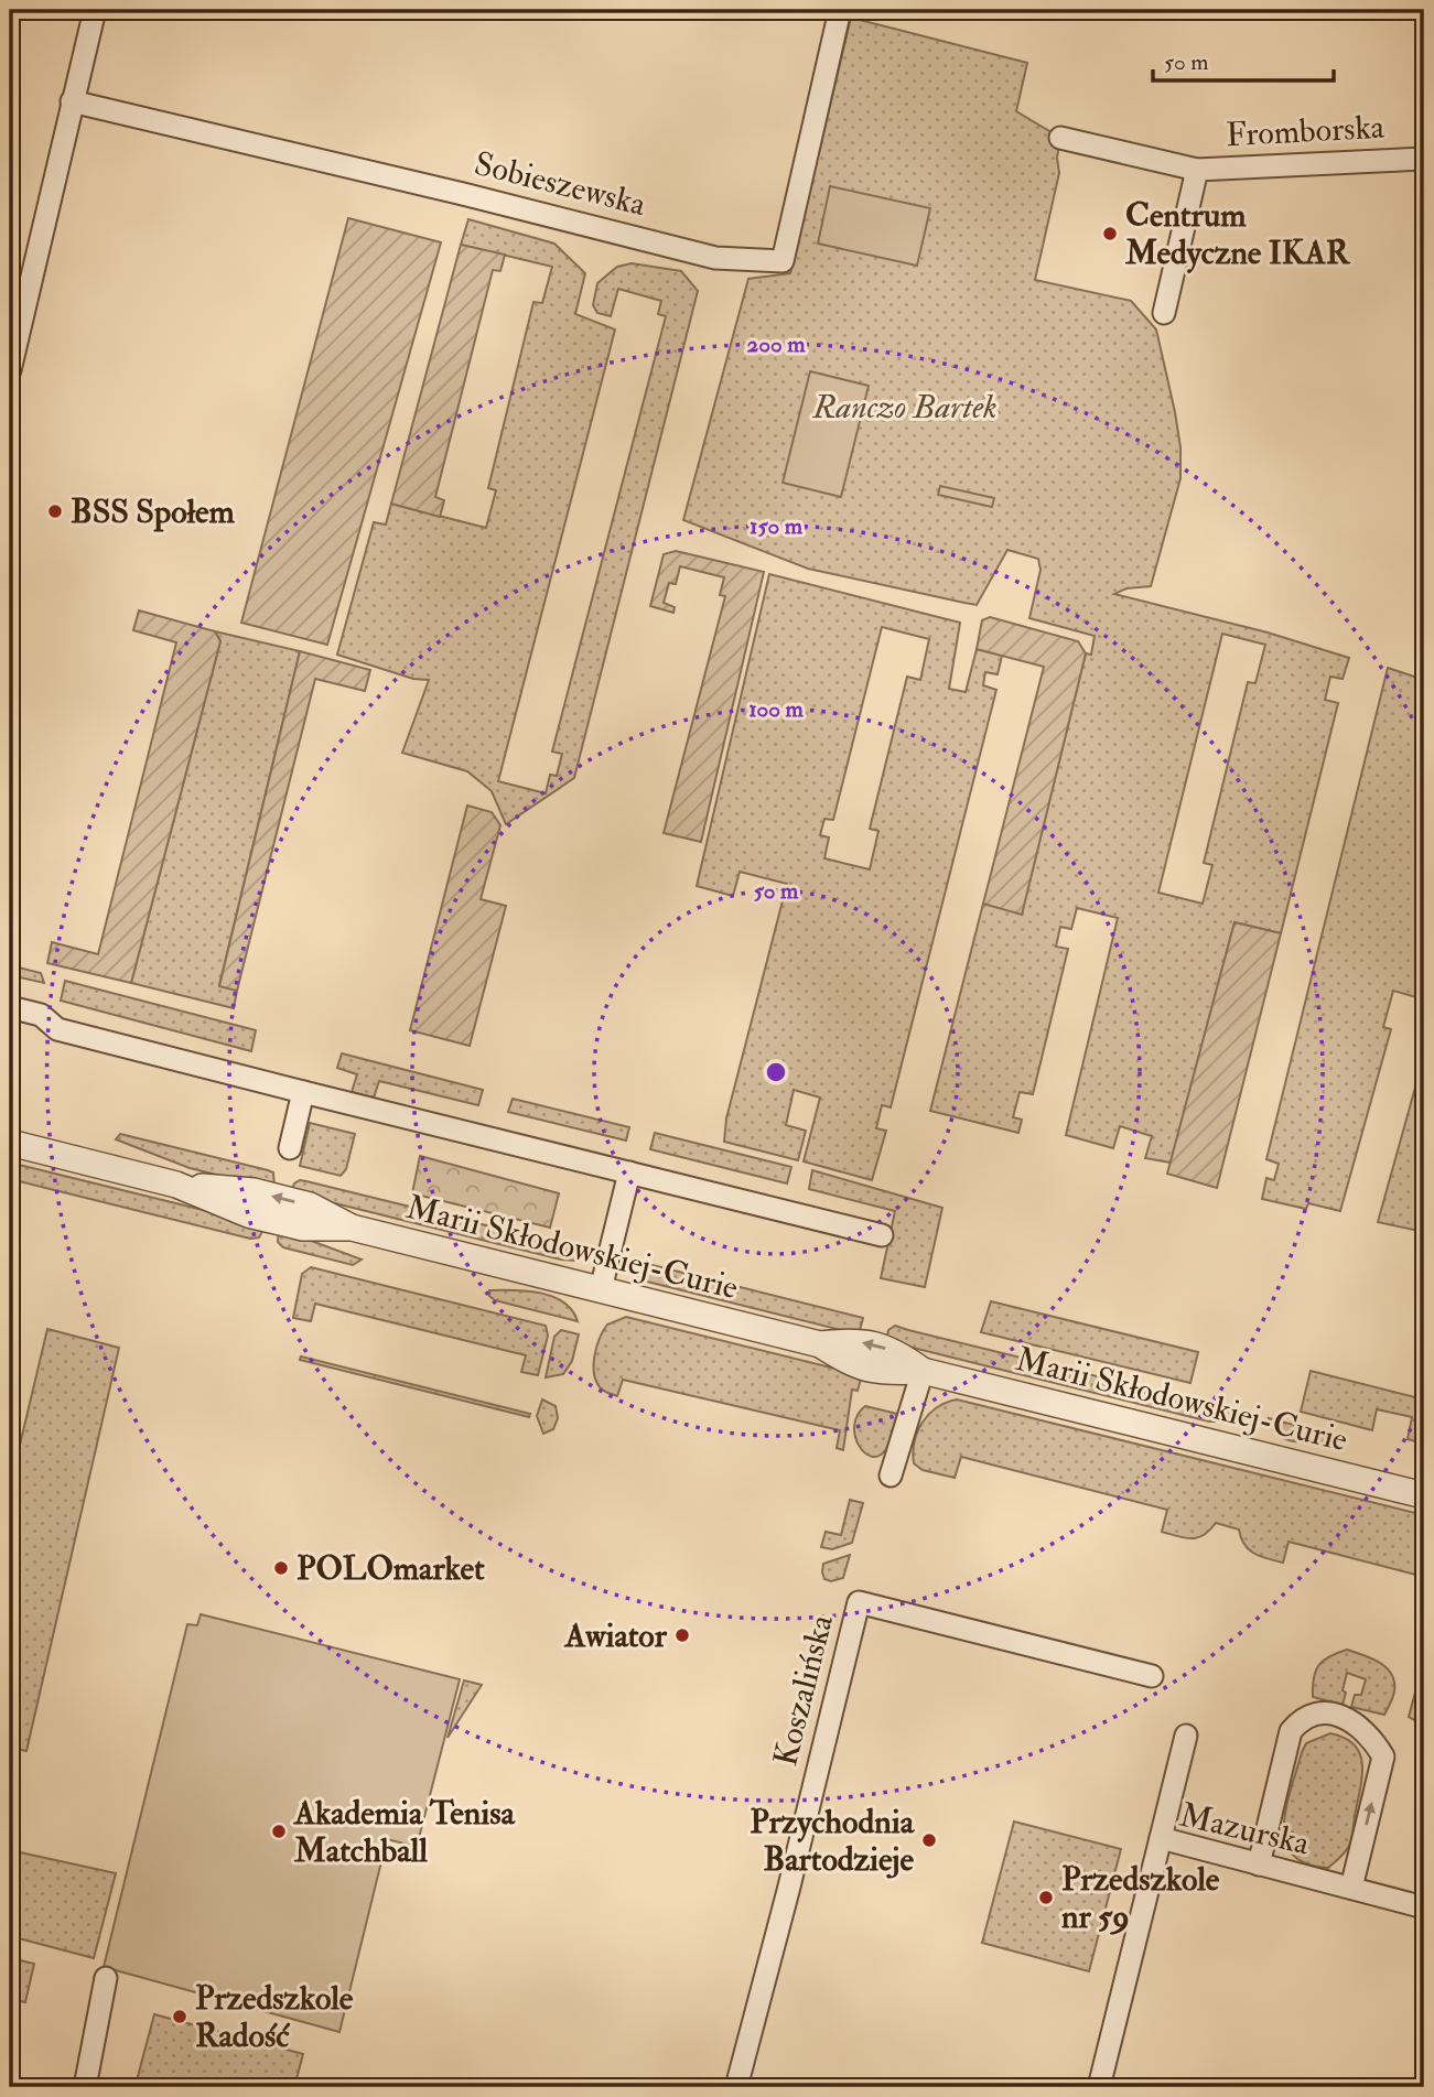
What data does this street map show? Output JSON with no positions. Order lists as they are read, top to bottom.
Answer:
{
  "streets": {
    "street": [
      "Fromborska",
      "Sobieszewska",
      "Marii Skłodowskiej-Curie",
      "Koszalińska",
      "Mazurska"
    ]
  },
  "parks": ["Ranczo Bartek"],
  "places": [
    "Centrum Medyczne IKAR",
    "BSS Społem",
    "POLOmarket",
    "Awiator",
    "Akademia Tenisa Matchball",
    "Przychodnia Bartodzieje",
    "Przedszkole nr 59",
    "Przedszkole Radość"
  ],
  "scale_bar": "50 m",
  "rings": [
    "200 m",
    "150 m",
    "100 m",
    "50 m"
  ]
}
